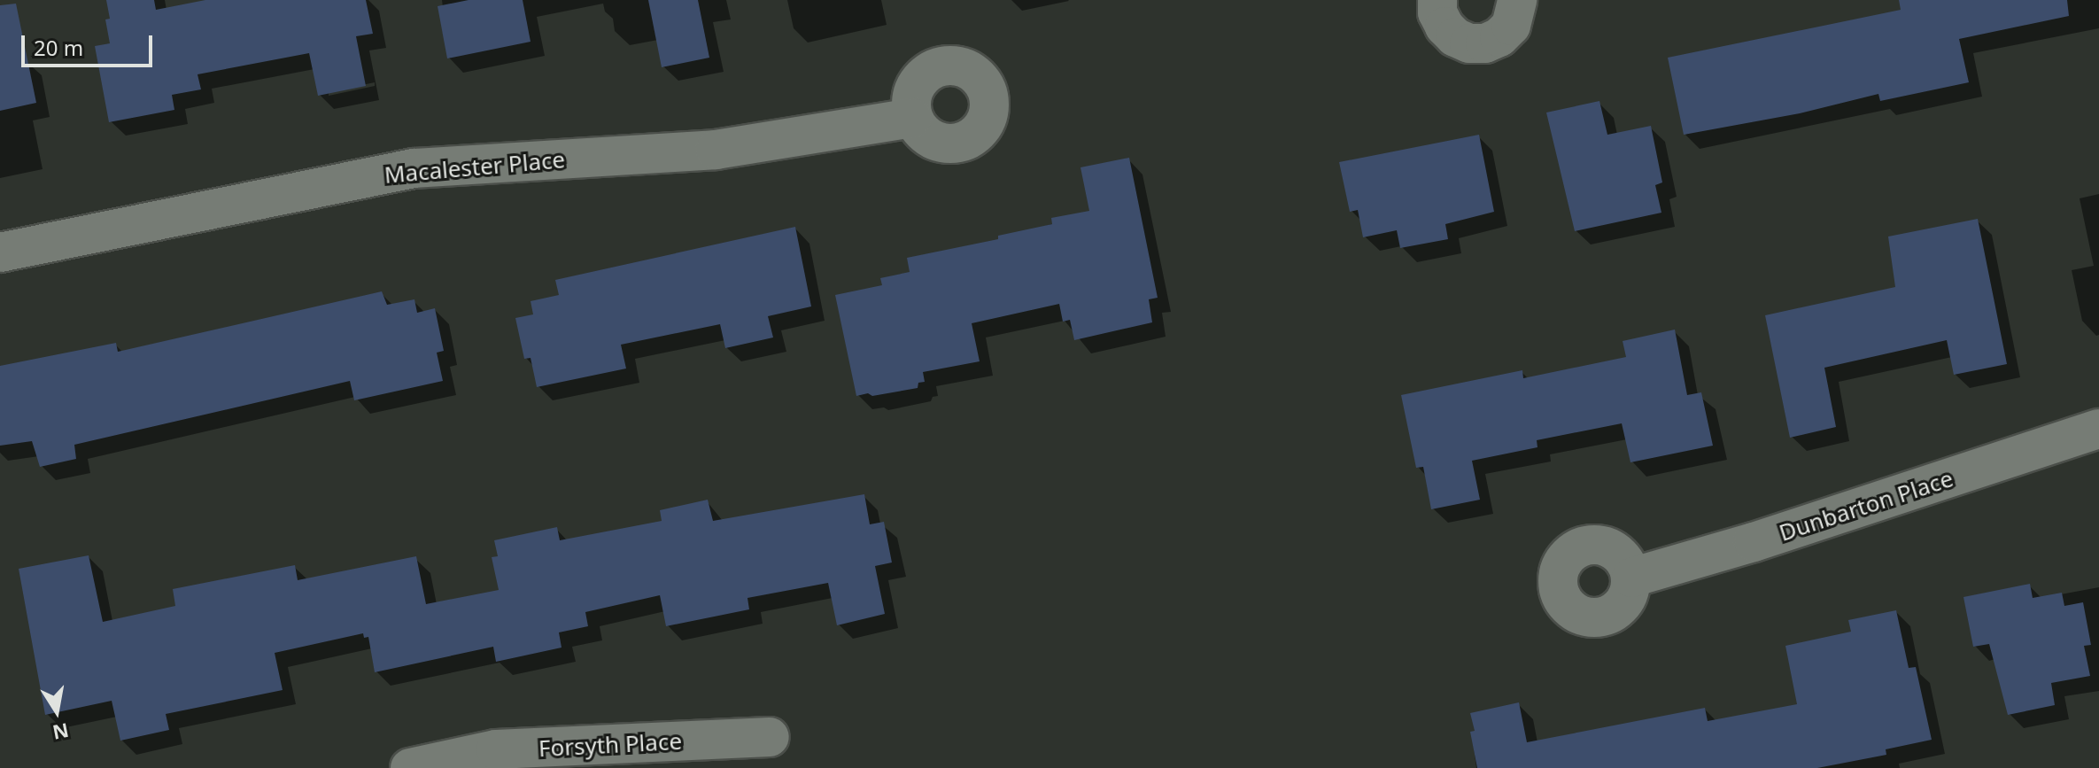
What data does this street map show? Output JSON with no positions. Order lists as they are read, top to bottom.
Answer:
{
  "streets": {
    "street": ["Macalester Place", "Dunbarton Place", "Forsyth Place"]
  },
  "scale_bar": "20 m",
  "north": "bottom"
}
